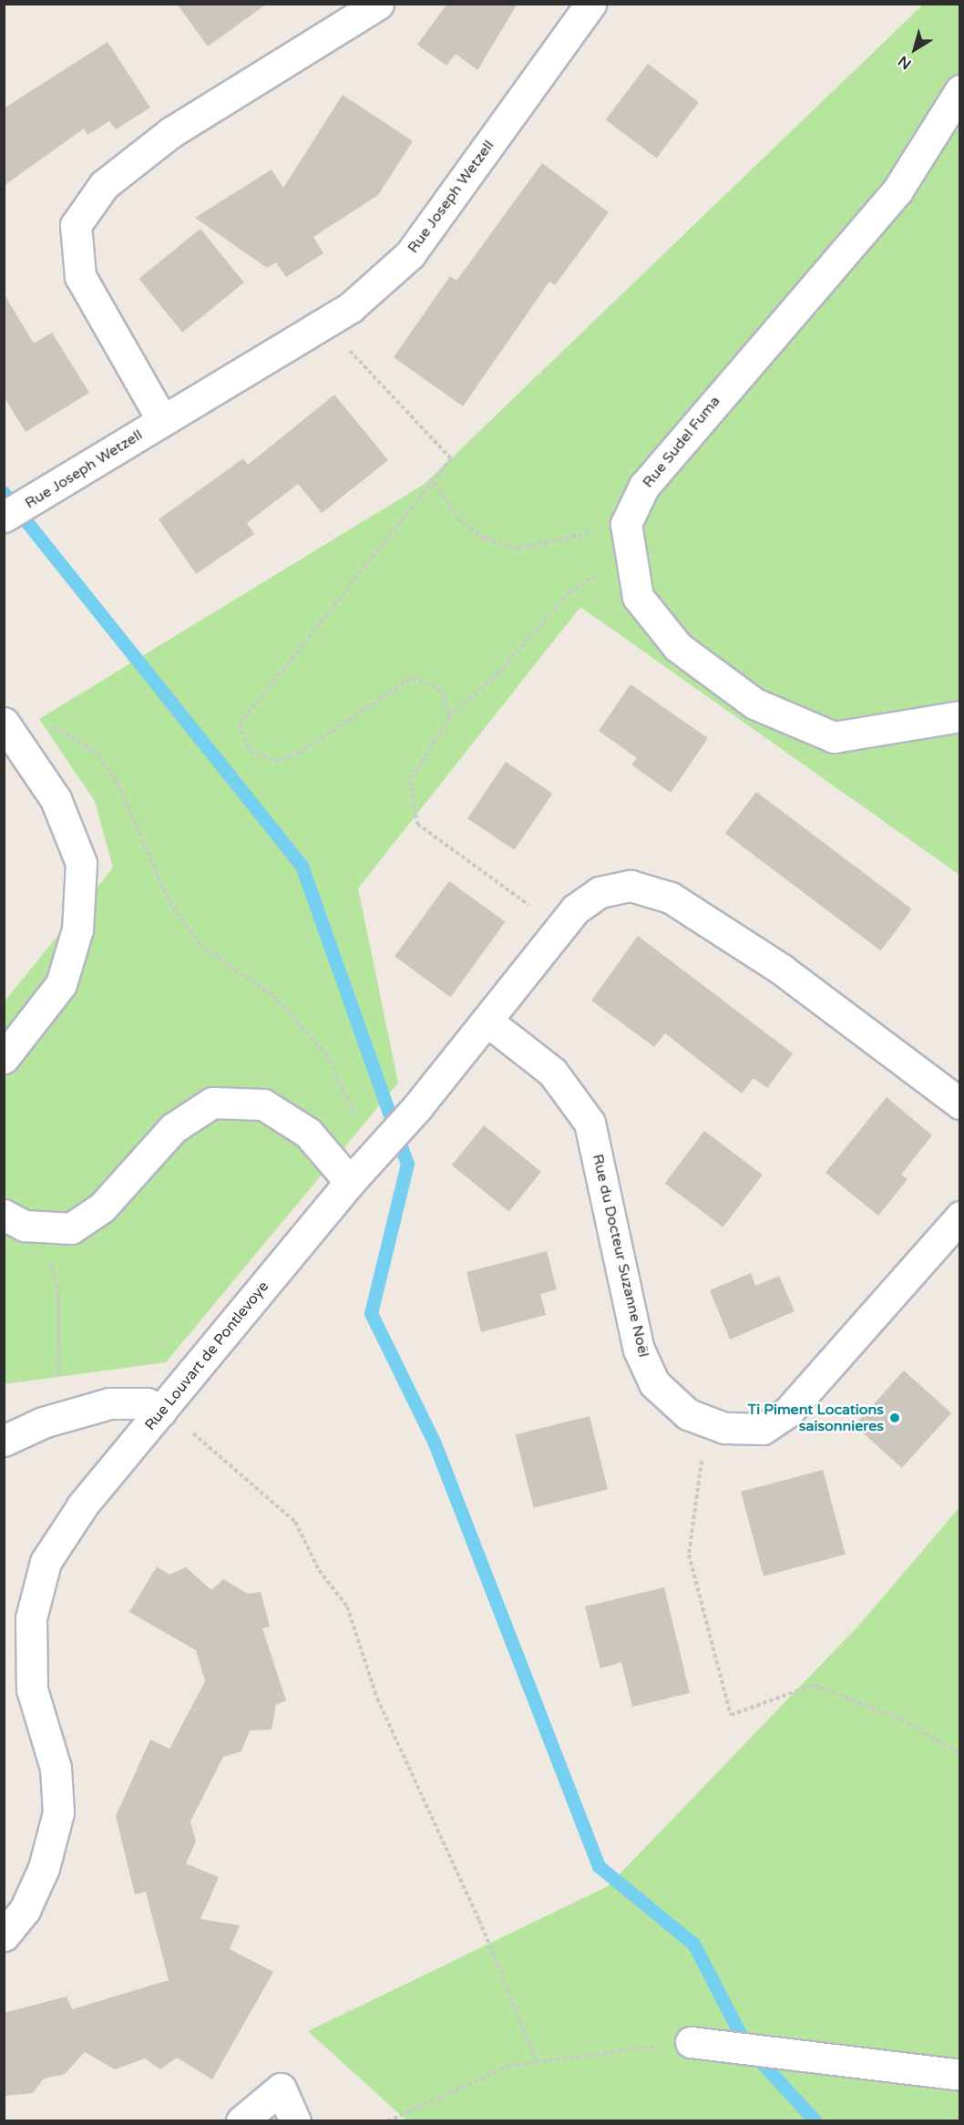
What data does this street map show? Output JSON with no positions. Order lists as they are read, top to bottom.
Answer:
{
  "streets": {
    "street": [
      "Rue Joseph Wetzell",
      "Rue Sudel Fuma",
      "Rue du Docteur Suzanne Noël",
      "Rue Louvart de Pontlevoye"
    ]
  },
  "places": ["Ti Piment Locations saisonnieres"],
  "north": "bottom left"
}
